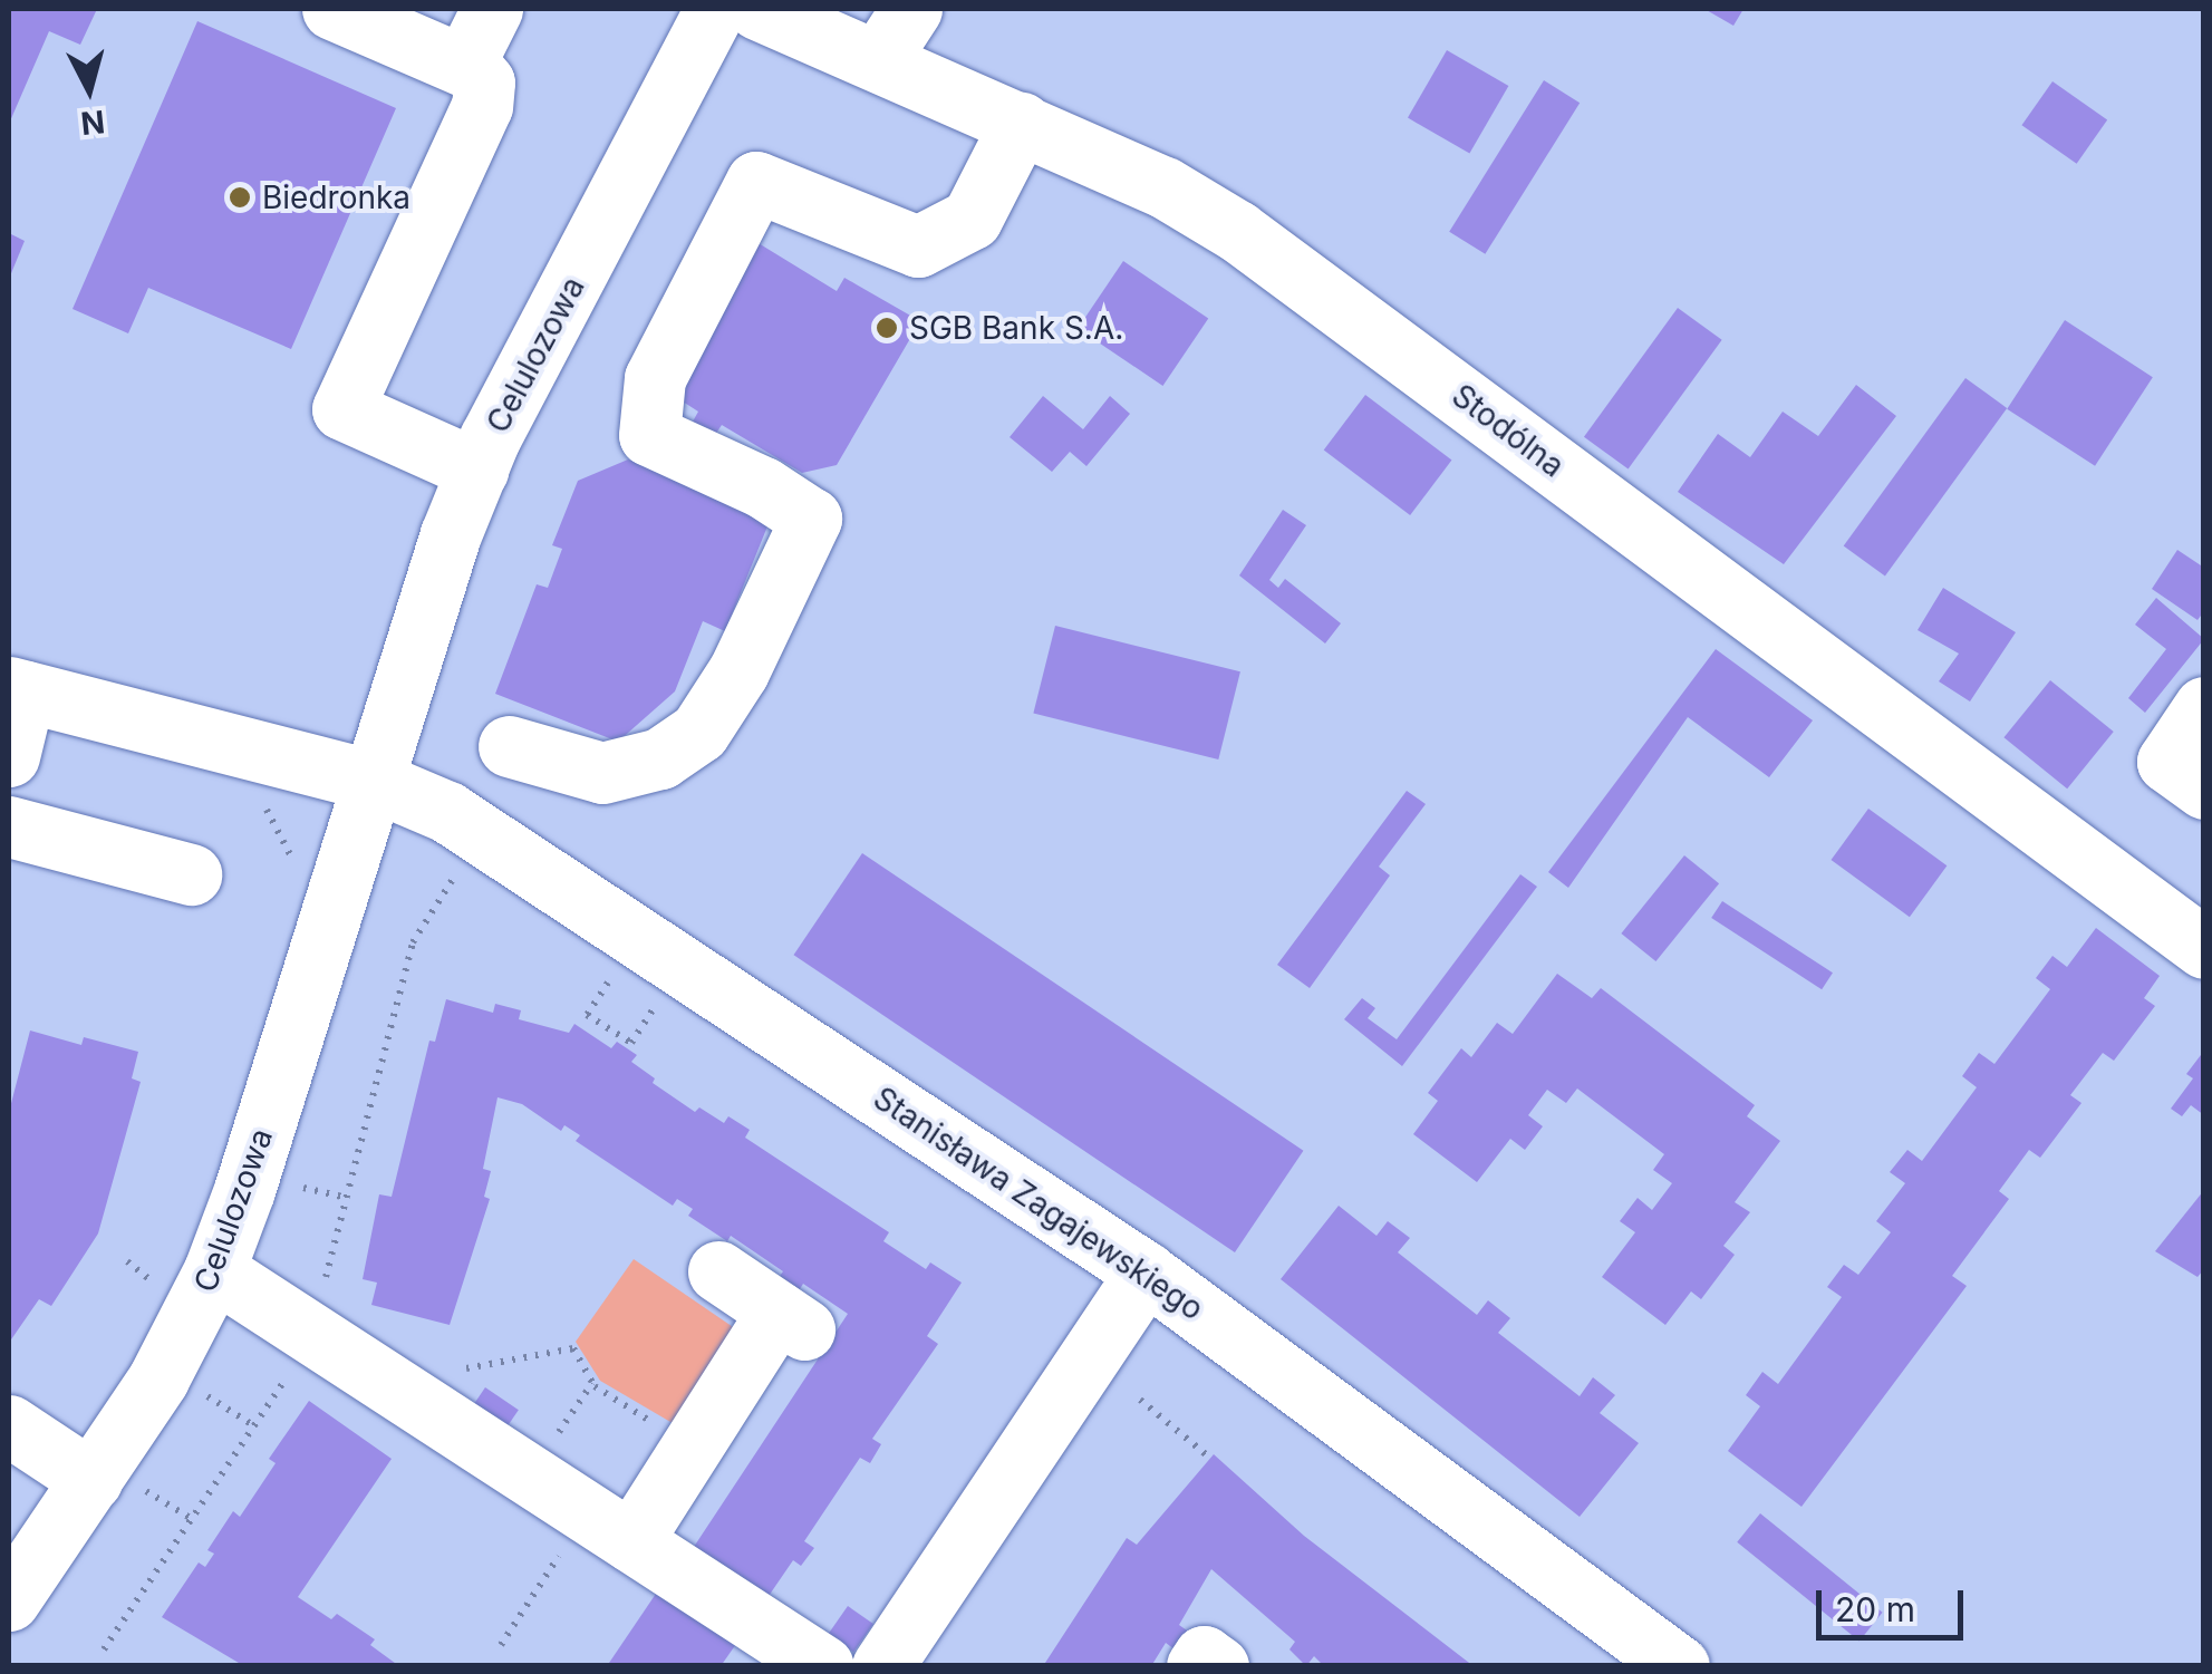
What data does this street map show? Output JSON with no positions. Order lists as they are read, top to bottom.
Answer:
{
  "streets": {
    "street": ["Celulozowa", "Stodólna", "Stanisława Zagajewskiego"]
  },
  "crossings": [
    ["Celulozowa", "Stanisława Zagajewskiego"]
  ],
  "places": ["Biedronka", "SGB Bank S.A."],
  "scale_bar": "20 m",
  "north": "bottom"
}
